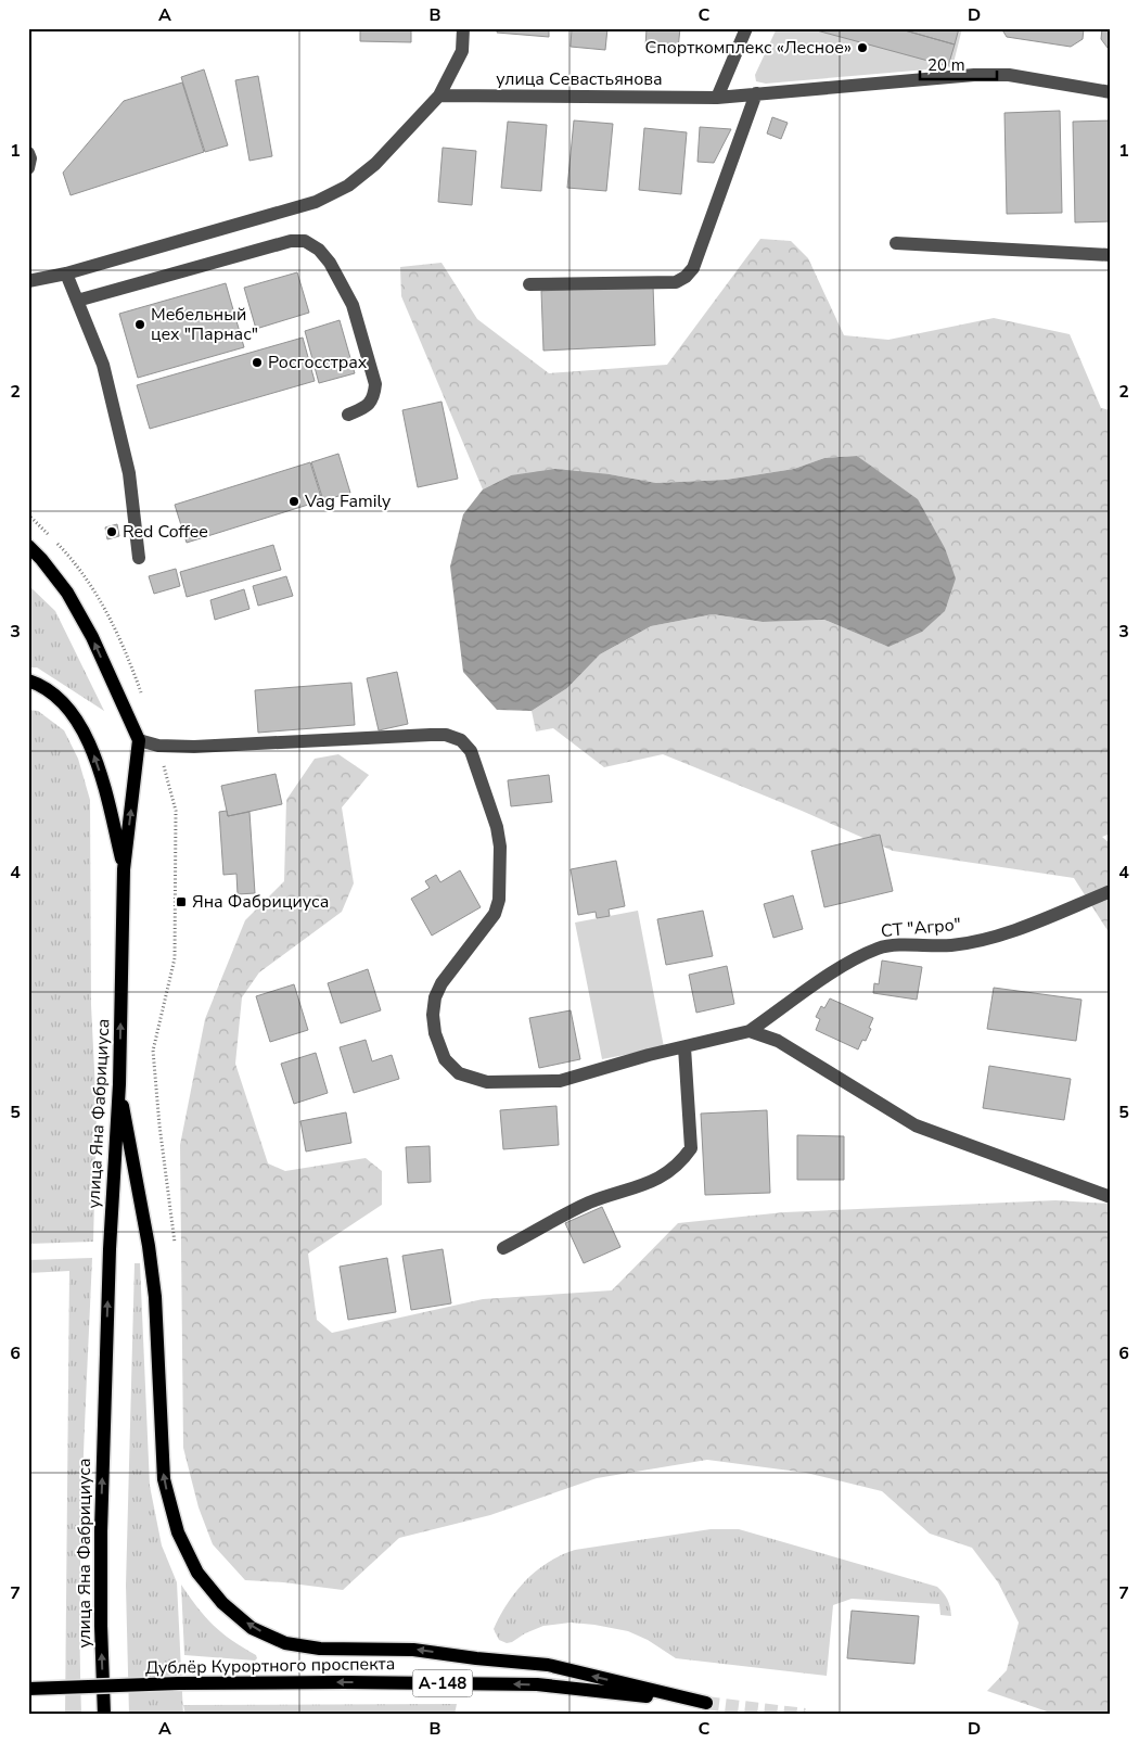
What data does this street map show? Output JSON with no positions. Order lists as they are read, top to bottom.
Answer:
{
  "streets": {
    "main road": ["улица Яна Фабрициуса", "Дублёр Курортного проспекта", "А-148"],
    "street": ["улица Севастьянова", "СТ \"Агро\""]
  },
  "crossings": [
    ["улица Яна Фабрициуса", "Дублёр Курортного проспекта"],
    ["улица Яна Фабрициуса", "А-148"]
  ],
  "one_way": ["улица Яна Фабрициуса"],
  "places": {
    "other": [
      "Спорткомплекс «Лесное»",
      "Мебельный цех \"Парнас\"",
      "Росгосстрах",
      "Vag Family",
      "Red Coffee"
    ],
    "transit": ["Яна Фабрициуса"]
  },
  "scale_bar": "20 m",
  "grid": {
    "columns": [
      "A",
      "B",
      "C",
      "D"
    ],
    "rows": [
      "1",
      "2",
      "3",
      "4",
      "5",
      "6",
      "7"
    ]
  }
}
